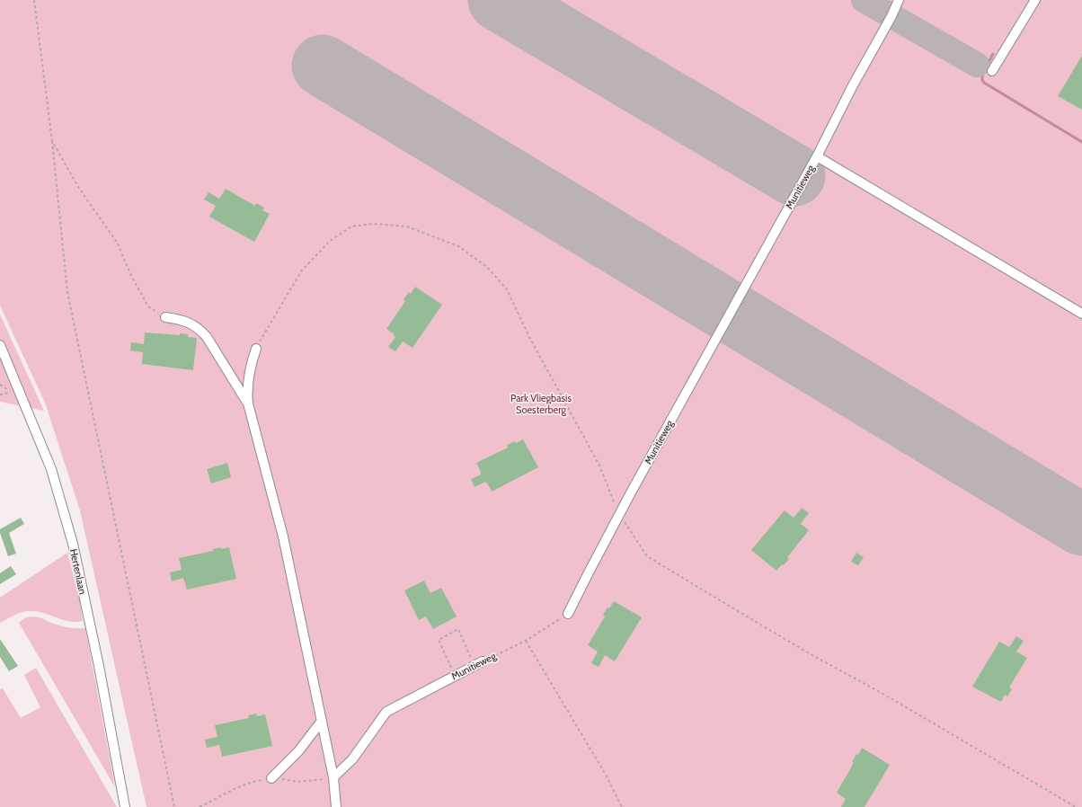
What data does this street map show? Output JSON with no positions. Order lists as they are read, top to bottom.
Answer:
{
  "streets": {
    "street": ["Munitieweg", "Hertenlaan"]
  },
  "parks": ["Park Vliegbasis Soesterberg"]
}
